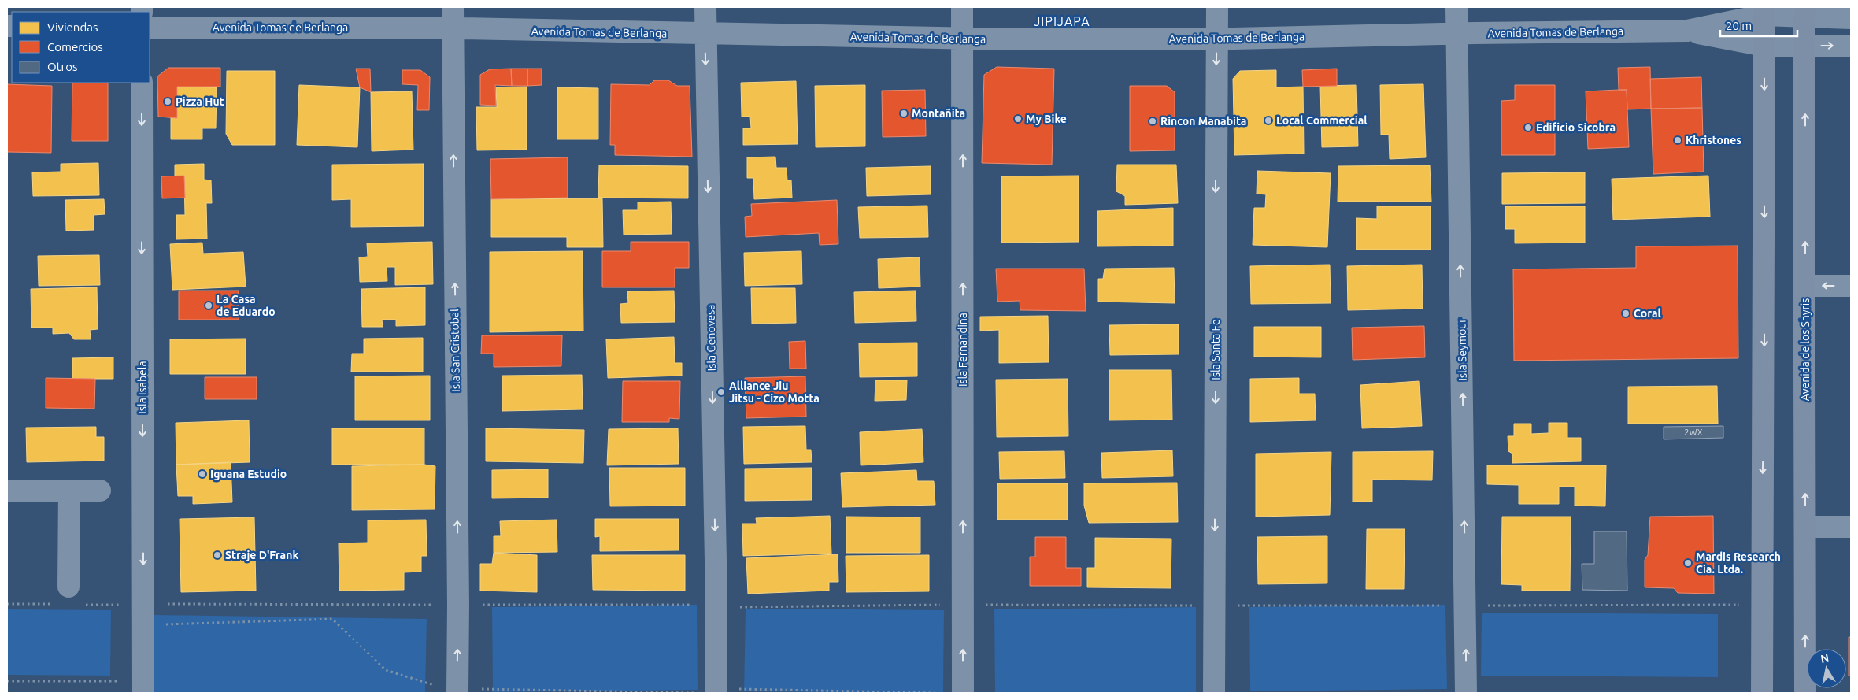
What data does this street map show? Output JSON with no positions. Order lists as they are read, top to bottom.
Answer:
{
  "streets": {
    "main road": ["Avenida de los Shyris"],
    "street": [
      "Avenida Tomas de Berlanga",
      "Isla Genovesa",
      "Isla Fernandina",
      "Isla Santa Fe",
      "Isla Seymour",
      "Isla San Cristobal",
      "Isla Isabela"
    ]
  },
  "crossings": [
    ["Avenida Tomas de Berlanga", "Isla Genovesa"],
    ["Avenida Tomas de Berlanga", "Isla Fernandina"],
    ["Avenida Tomas de Berlanga", "Isla Santa Fe"],
    ["Avenida Tomas de Berlanga", "Isla Seymour"],
    ["Avenida Tomas de Berlanga", "Avenida de los Shyris"],
    ["Avenida Tomas de Berlanga", "Isla San Cristobal"]
  ],
  "one_way": [
    "Isla Genovesa",
    "Isla Fernandina",
    "Isla Santa Fe",
    "Isla Seymour",
    "Isla San Cristobal",
    "Isla Isabela"
  ],
  "districts": ["JIPIJAPA"],
  "places": [
    "Pizza Hut",
    "Montañita",
    "My Bike",
    "Local Commercial",
    "Rincon Manabita",
    "Edificio Sicobra",
    "Khristones",
    "La Casa de Eduardo",
    "Coral",
    "Alliance Jiu Jitsu - Cizo Motta",
    "Iguana Estudio",
    "Straje D'Frank",
    "Mardis Research Cia. Ltda."
  ],
  "house_numbers": ["2WX"],
  "legend": ["Viviendas", "Comercios", "Otros"],
  "scale_bar": "20 m",
  "north": "top"
}
